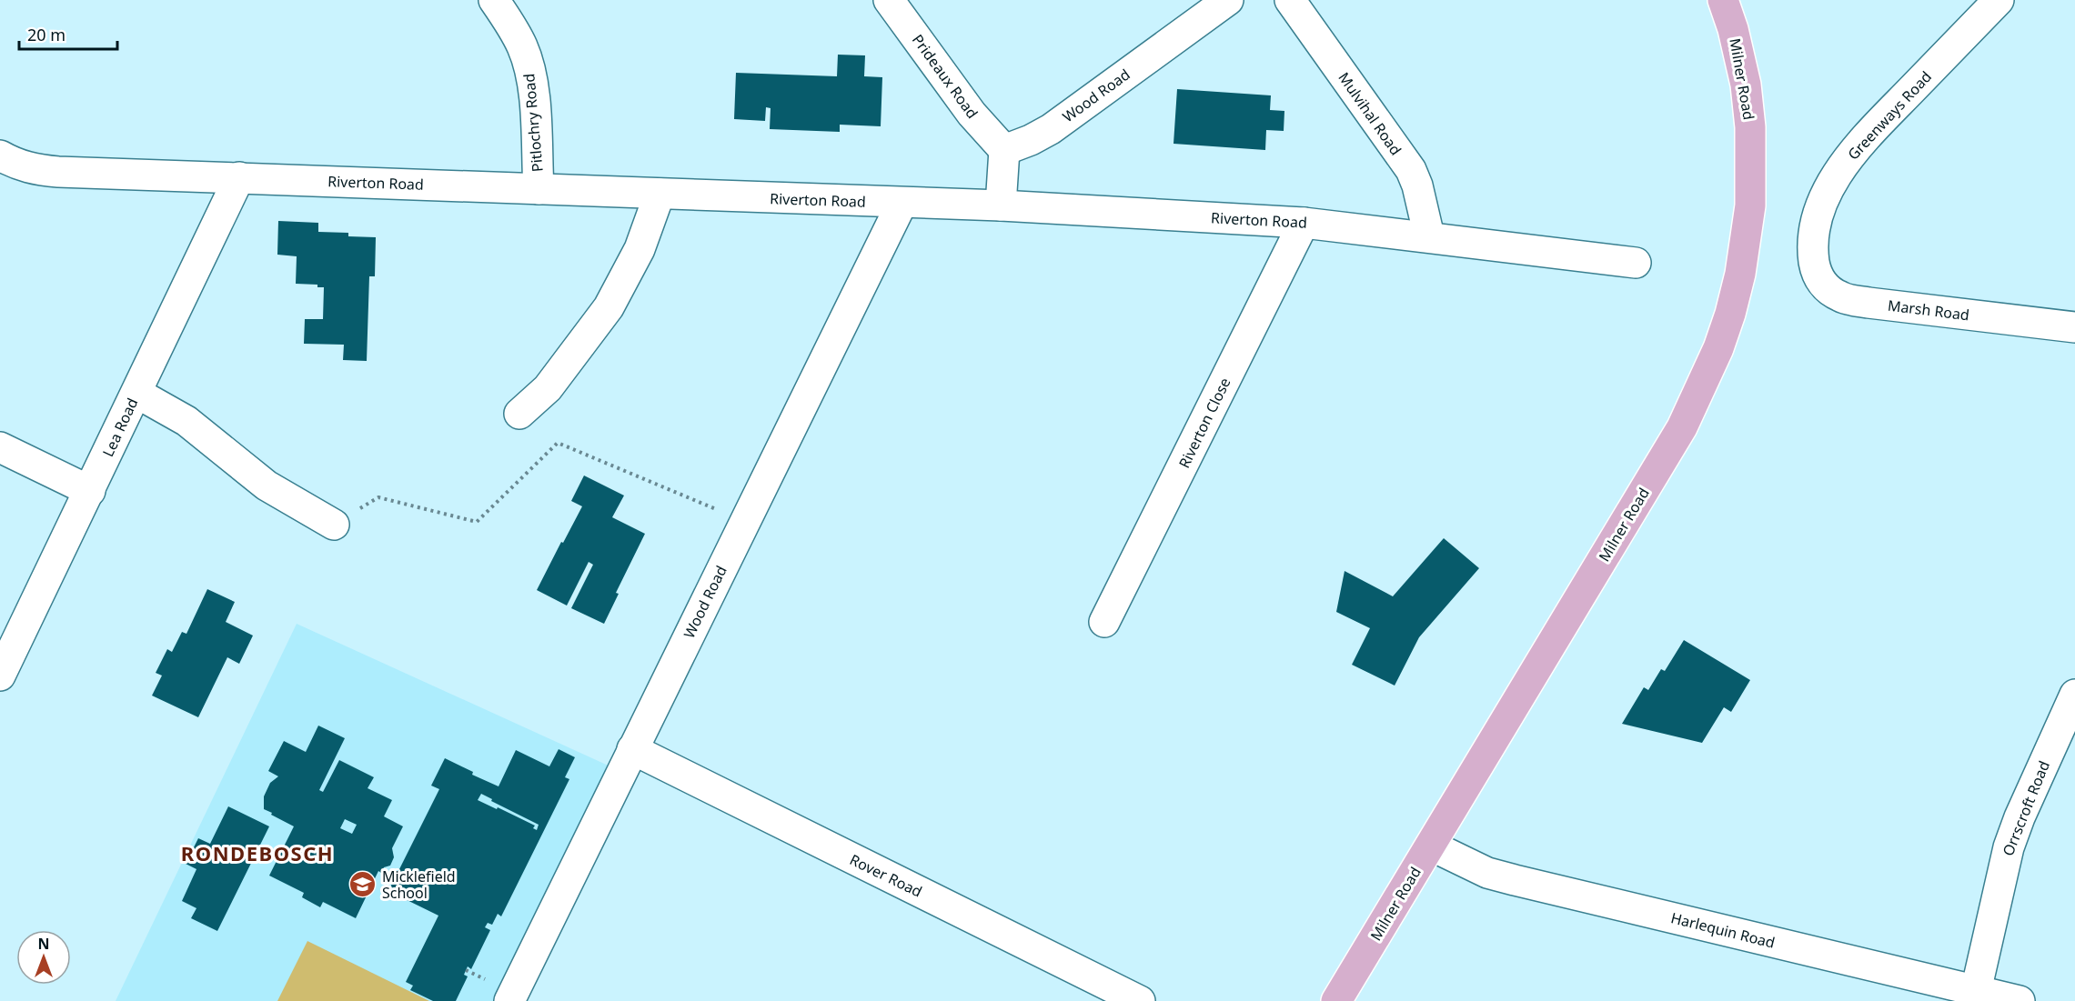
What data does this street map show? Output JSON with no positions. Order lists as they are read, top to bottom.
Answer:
{
  "streets": {
    "main road": ["Milner Road"],
    "street": [
      "Prideaux Road",
      "Wood Road",
      "Mulvihal Road",
      "Greenways Road",
      "Pitlochry Road",
      "Riverton Road",
      "Marsh Road",
      "Riverton Close",
      "Lea Road",
      "Orrscroft Road",
      "Rover Road",
      "Harlequin Road"
    ]
  },
  "crossings": [
    ["Prideaux Road", "Wood Road"],
    ["Milner Road", "Harlequin Road"],
    ["Wood Road", "Riverton Road"],
    ["Wood Road", "Rover Road"],
    ["Mulvihal Road", "Riverton Road"],
    ["Greenways Road", "Marsh Road"],
    ["Pitlochry Road", "Riverton Road"],
    ["Riverton Road", "Riverton Close"],
    ["Riverton Road", "Lea Road"],
    ["Orrscroft Road", "Harlequin Road"]
  ],
  "districts": ["RONDEBOSCH"],
  "places": {
    "school or university": ["Micklefield School"]
  },
  "scale_bar": "20 m",
  "north": "top"
}
